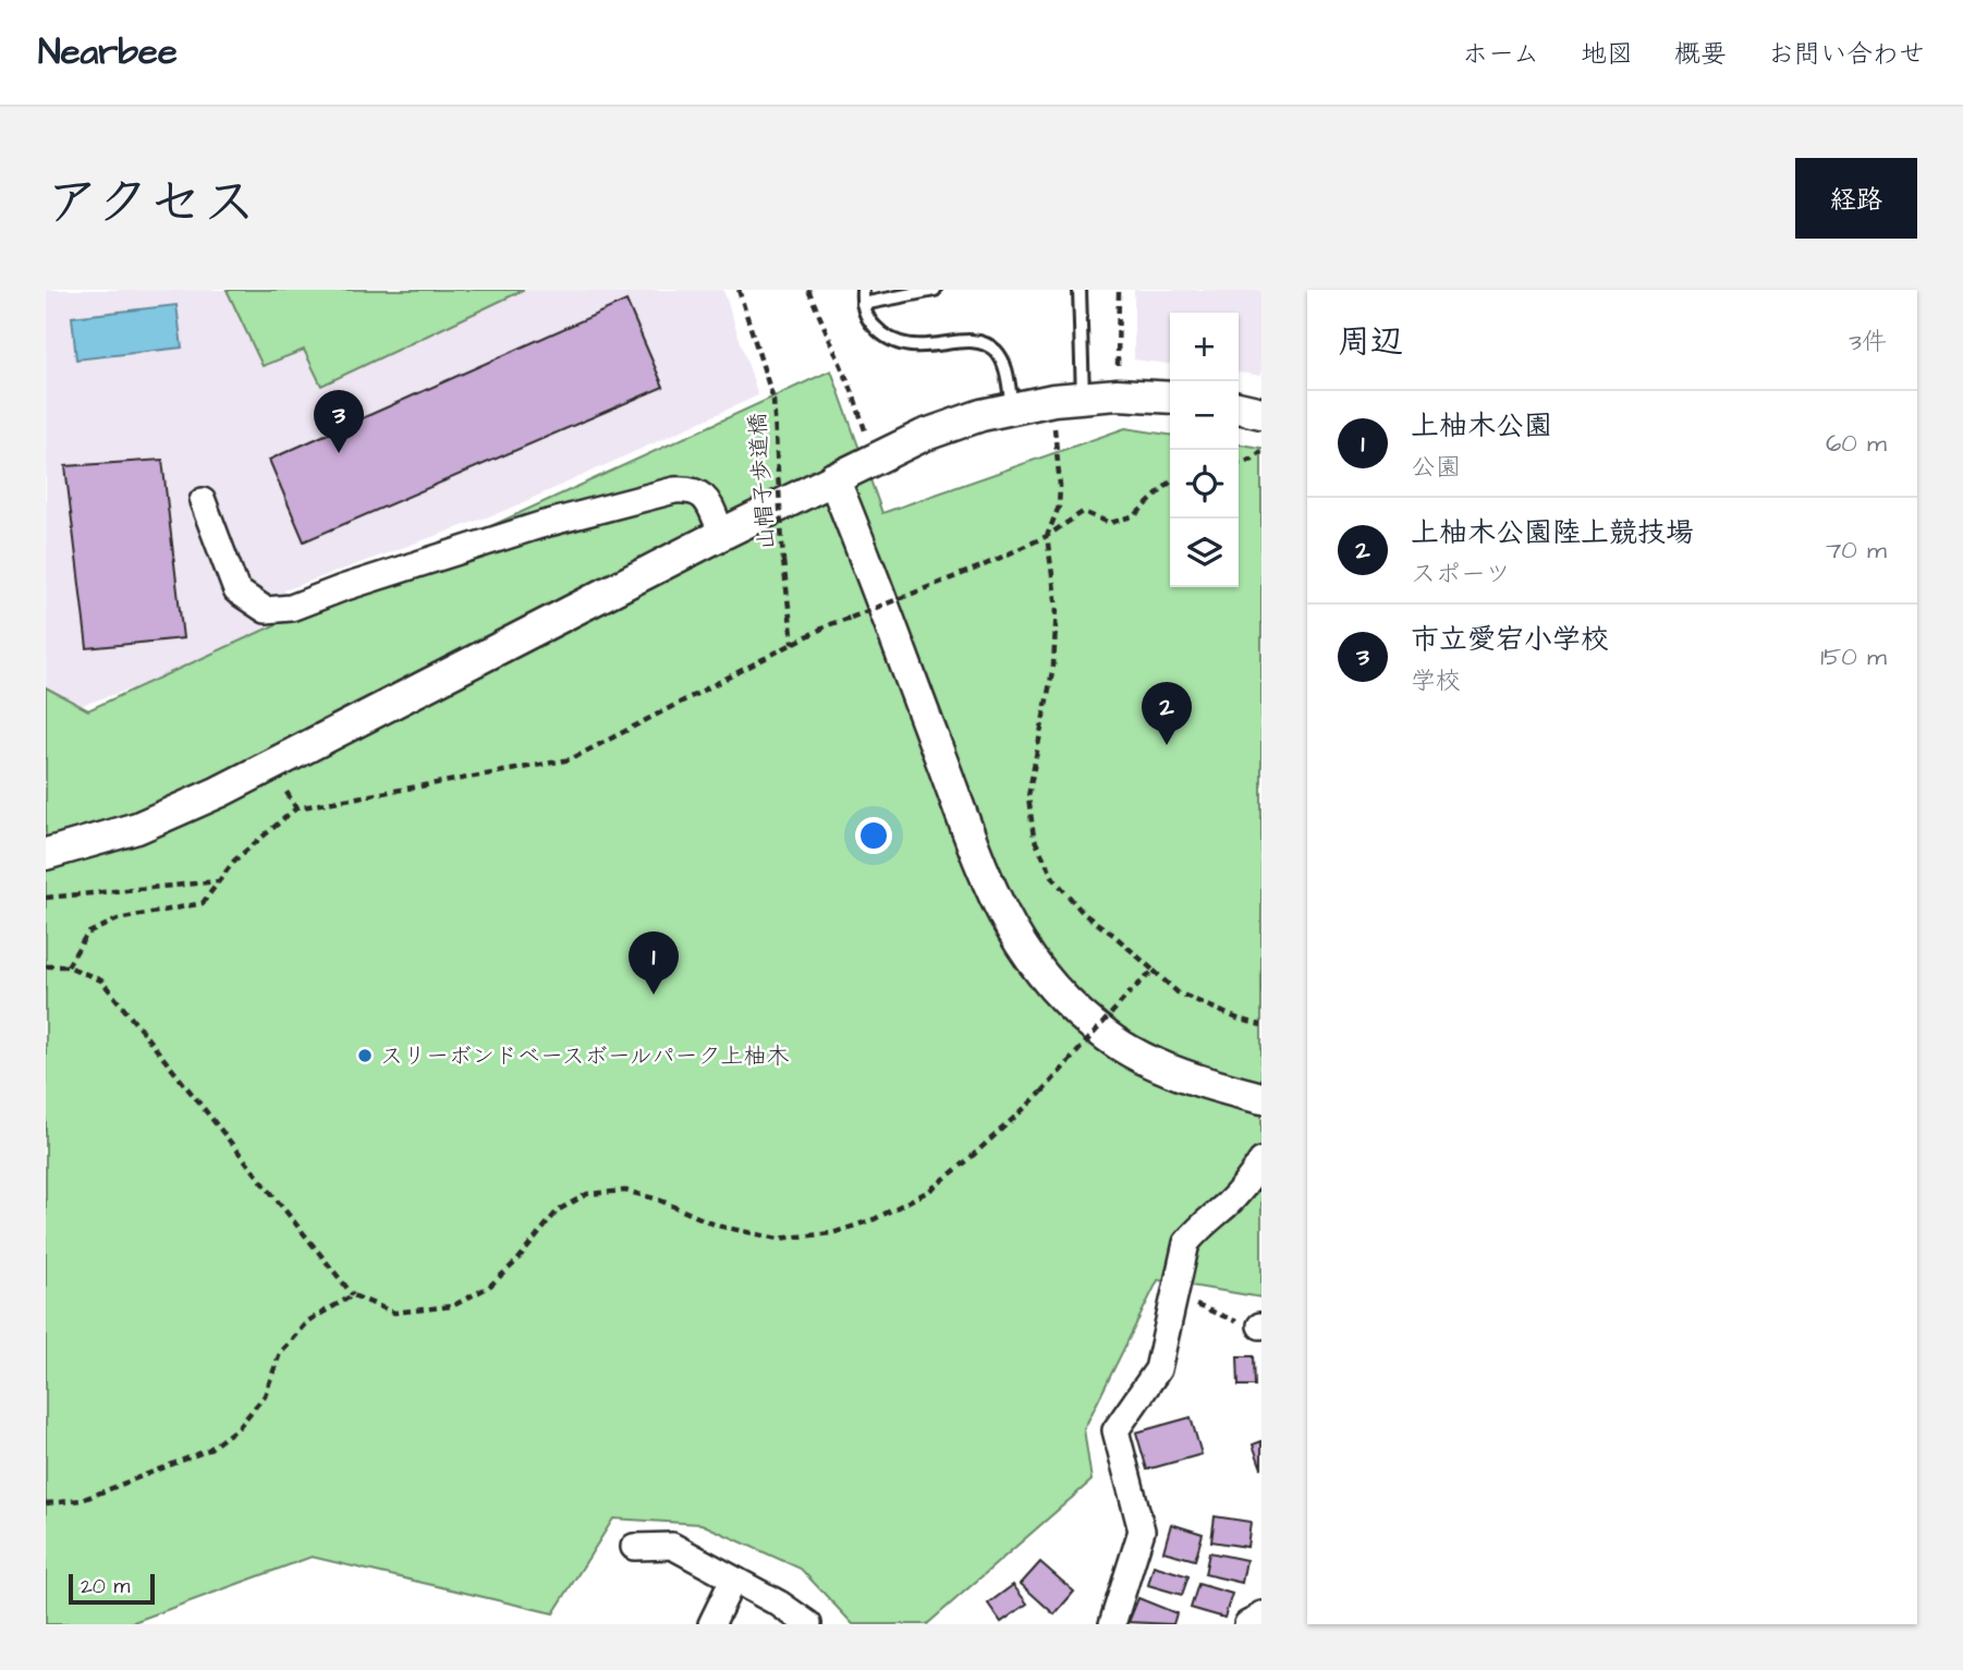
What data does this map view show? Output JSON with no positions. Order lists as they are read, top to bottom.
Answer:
{
  "streets": {
    "path": ["山帽子歩道橋"]
  },
  "places": ["スリーボンドベースボールパーク上柚木"],
  "scale_bar": "20 m",
  "page": {
    "header": "Nearbee",
    "nav": [
      "ホーム",
      "地図",
      "概要",
      "お問い合わせ"
    ],
    "title": "アクセス",
    "buttons": "経路",
    "heading": ["周辺", "3件"],
    "map_buttons": ["+", "−"],
    "list": [
      {
        "mark": "1",
        "name": "上柚木公園",
        "note": "公園",
        "value": "60 m"
      },
      {
        "mark": "2",
        "name": "上柚木公園陸上競技場",
        "note": "スポーツ",
        "value": "70 m"
      },
      {
        "mark": "3",
        "name": "市立愛宕小学校",
        "note": "学校",
        "value": "150 m"
      }
    ],
    "pins": ["3", "2", "1"],
    "scale": "20 m"
  }
}
